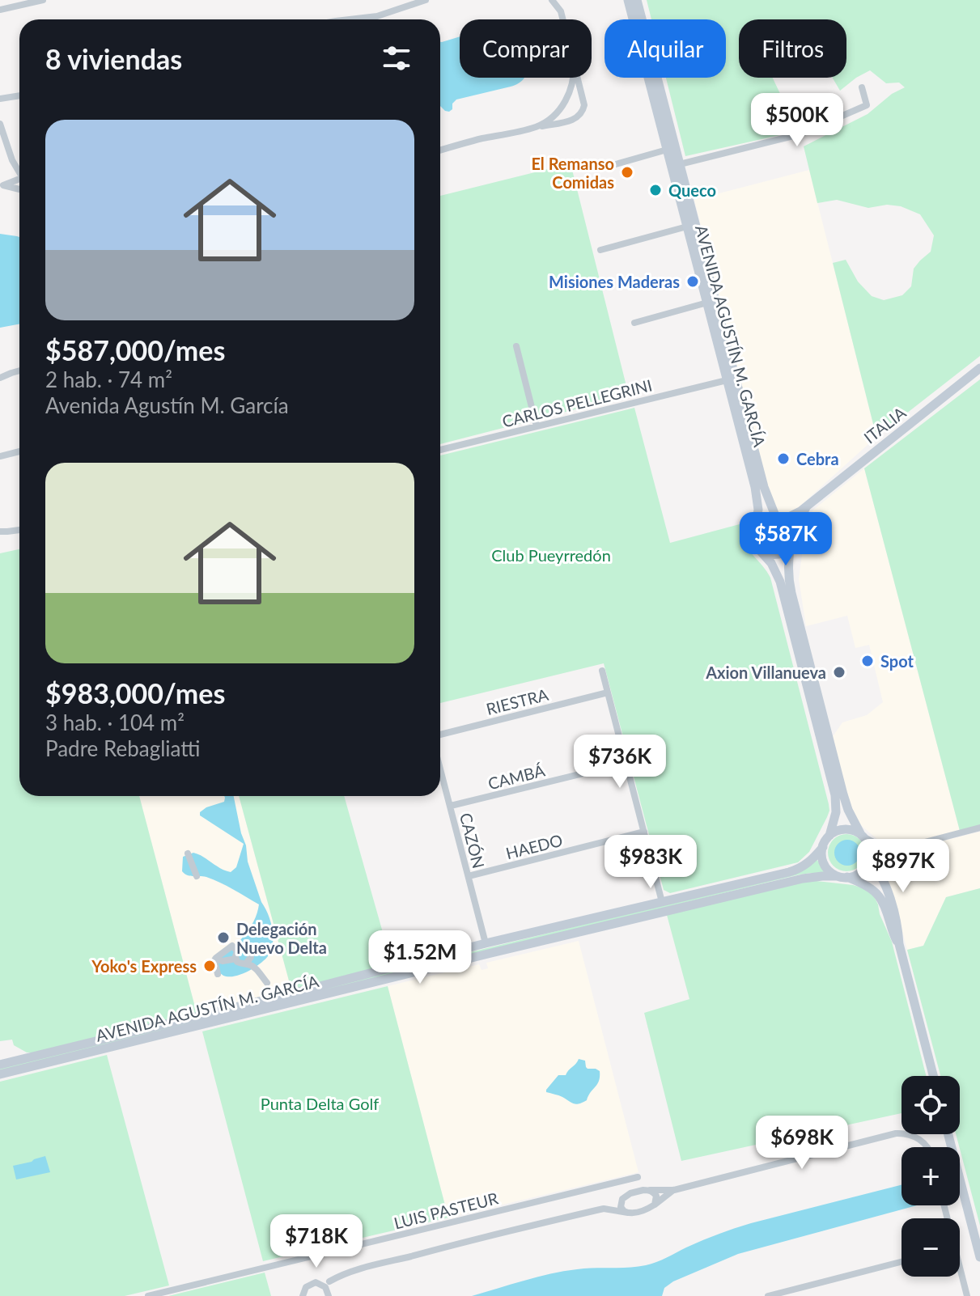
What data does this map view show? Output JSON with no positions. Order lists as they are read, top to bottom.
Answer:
{
  "streets": {
    "main road": ["AVENIDA AGUSTÍN M. GARCÍA", "ITALIA"],
    "street": [
      "CARLOS PELLEGRINI",
      "RIESTRA",
      "CAMBÁ",
      "CAZÓN",
      "HAEDO",
      "LUIS PASTEUR"
    ]
  },
  "crossings": [
    ["AVENIDA AGUSTÍN M. GARCÍA", "CARLOS PELLEGRINI"],
    ["AVENIDA AGUSTÍN M. GARCÍA", "ITALIA"],
    ["AVENIDA AGUSTÍN M. GARCÍA", "CAZÓN"],
    ["CAMBÁ", "CAZÓN"],
    ["CAZÓN", "HAEDO"]
  ],
  "parks": ["Club Pueyrredón", "Punta Delta Golf"],
  "places": [
    "El Remanso Comidas",
    "Queco",
    "Misiones Maderas",
    "Cebra",
    "Spot",
    "Axion Villanueva",
    "Delegación Nuevo Delta",
    "Yoko's Express"
  ],
  "page": {
    "chip": ["Comprar", "Alquilar", "Filtros"],
    "heading": "8 viviendas",
    "price": [
      "$500K",
      "$587K",
      "$736K",
      "$983K",
      "$897K",
      "$1.52M",
      "$698K",
      "$718K"
    ],
    "list": [
      {
        "name": "$587,000/mes",
        "note": "2 hab. · 74 m² · Avenida Agustín M. García"
      },
      {
        "name": "$983,000/mes",
        "note": "3 hab. · 104 m² · Padre Rebagliatti"
      }
    ],
    "map_buttons": ["+", "−"]
  }
}
